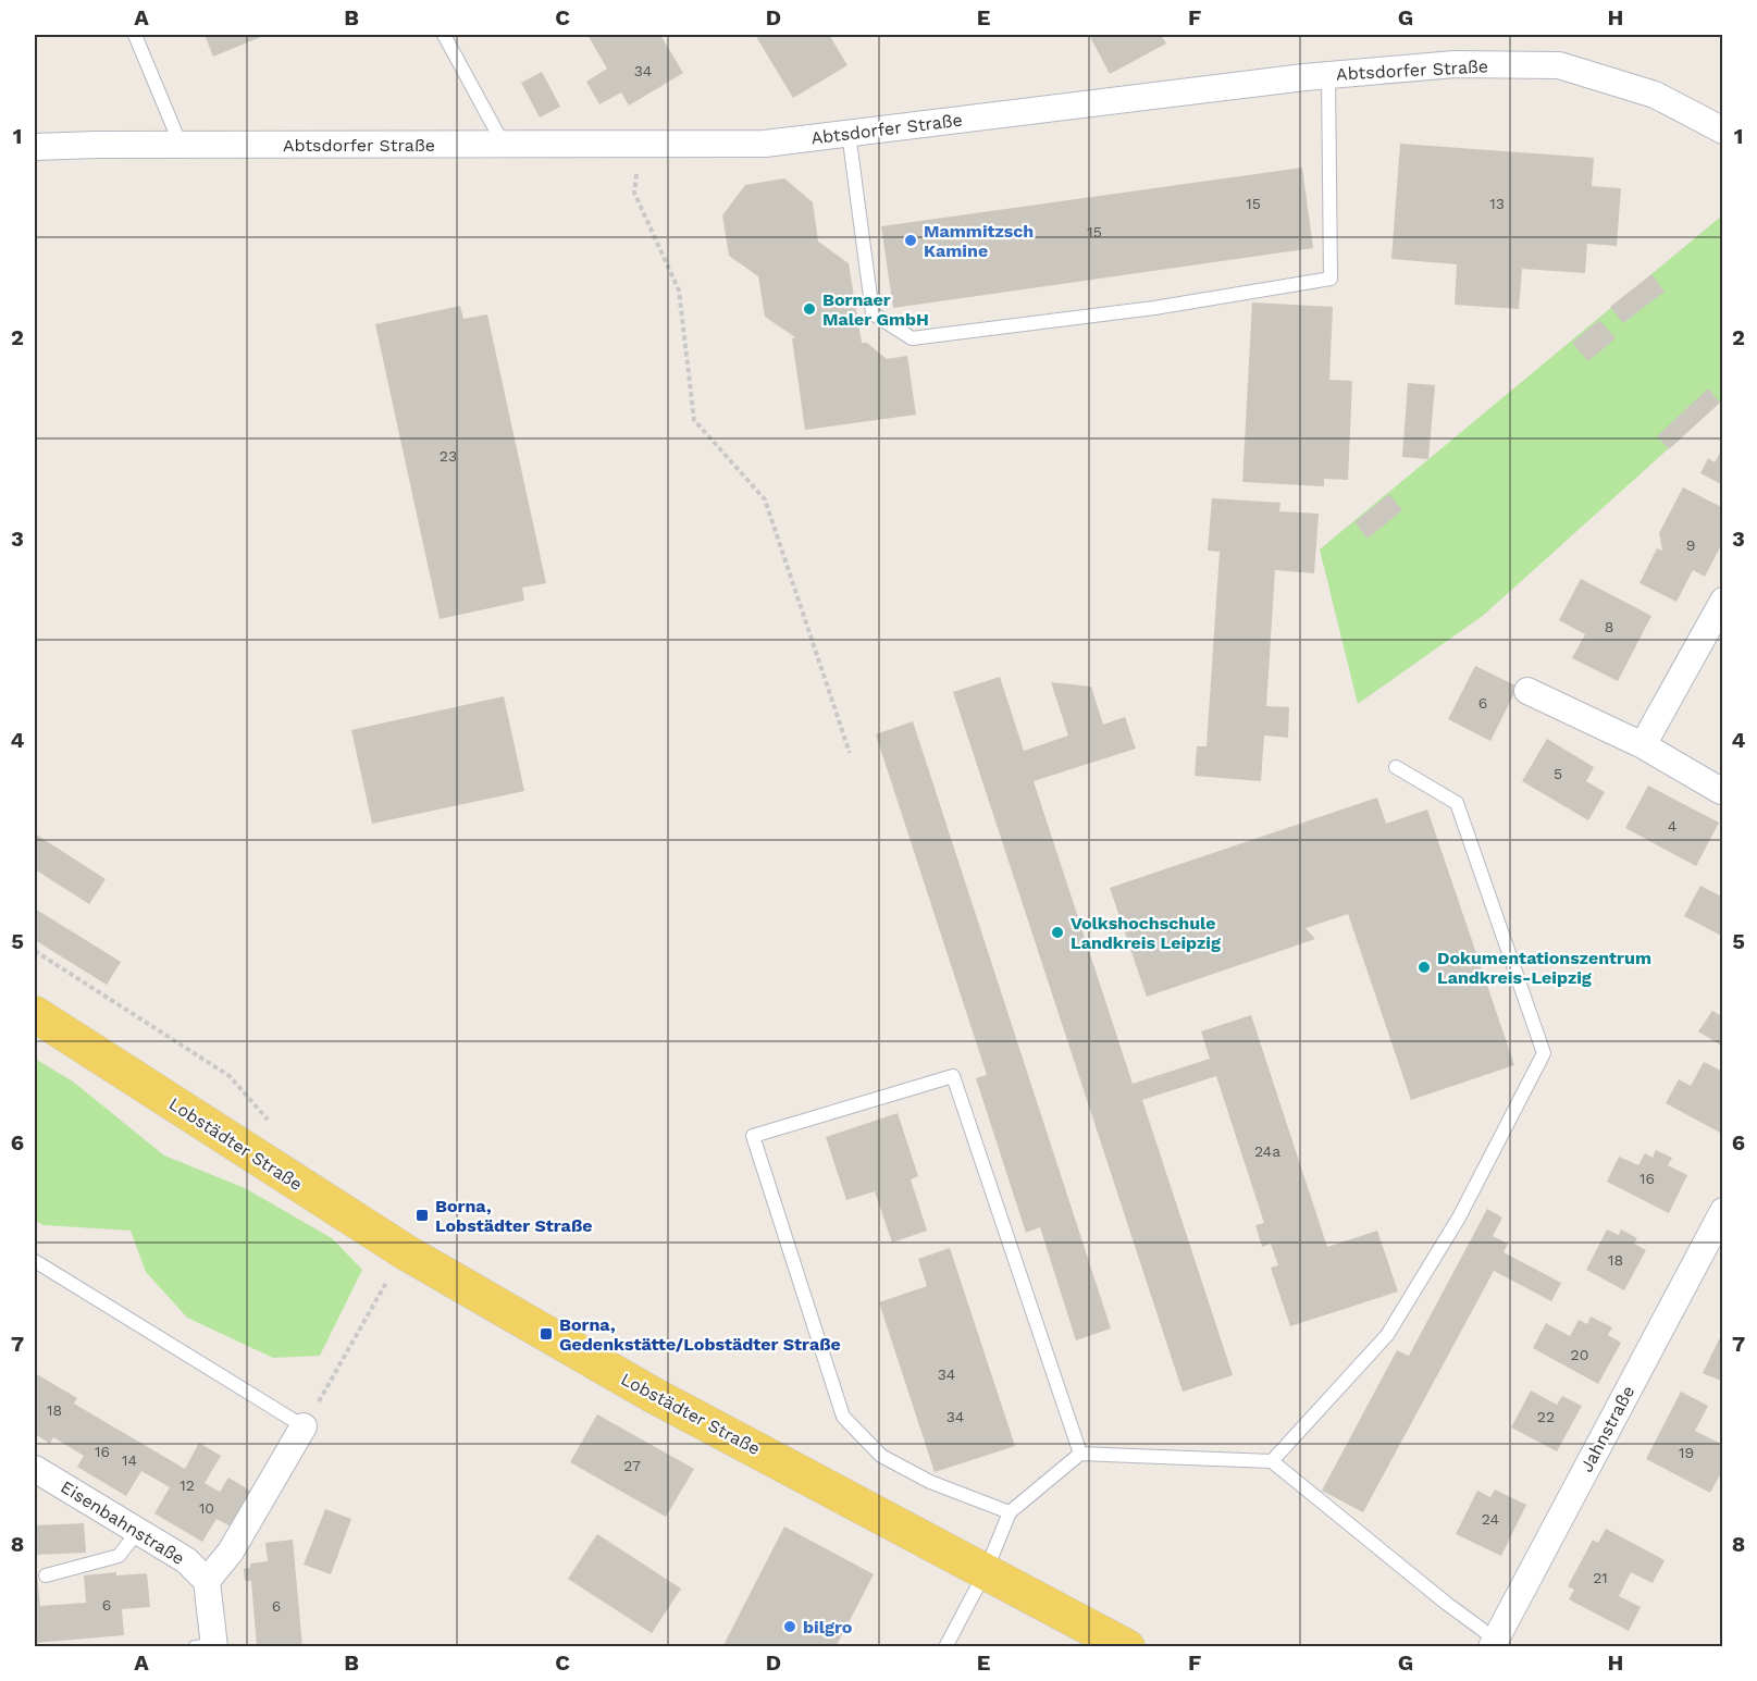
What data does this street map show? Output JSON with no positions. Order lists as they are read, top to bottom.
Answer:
{
  "streets": {
    "main road": ["Lobstädter Straße"],
    "street": ["Abtsdorfer Straße", "Jahnstraße", "Eisenbahnstraße"]
  },
  "places": {
    "other": [
      "Mammitzsch Kamine",
      "Bornaer Maler GmbH",
      "Volkshochschule Landkreis Leipzig",
      "Dokumentationszentrum Landkreis-Leipzig",
      "bilgro"
    ],
    "transit": ["Borna, Lobstädter Straße", "Borna, Gedenkstätte/Lobstädter Straße"]
  },
  "house_numbers": [
    "34",
    "15",
    "13",
    "15",
    "23",
    "9",
    "8",
    "6",
    "5",
    "4",
    "24a",
    "16",
    "18",
    "20",
    "34",
    "18",
    "34",
    "22",
    "16",
    "19",
    "14",
    "27",
    "12",
    "10",
    "24",
    "21",
    "6",
    "6"
  ],
  "grid": {
    "columns": [
      "A",
      "B",
      "C",
      "D",
      "E",
      "F",
      "G",
      "H"
    ],
    "rows": [
      "1",
      "2",
      "3",
      "4",
      "5",
      "6",
      "7",
      "8"
    ]
  }
}
